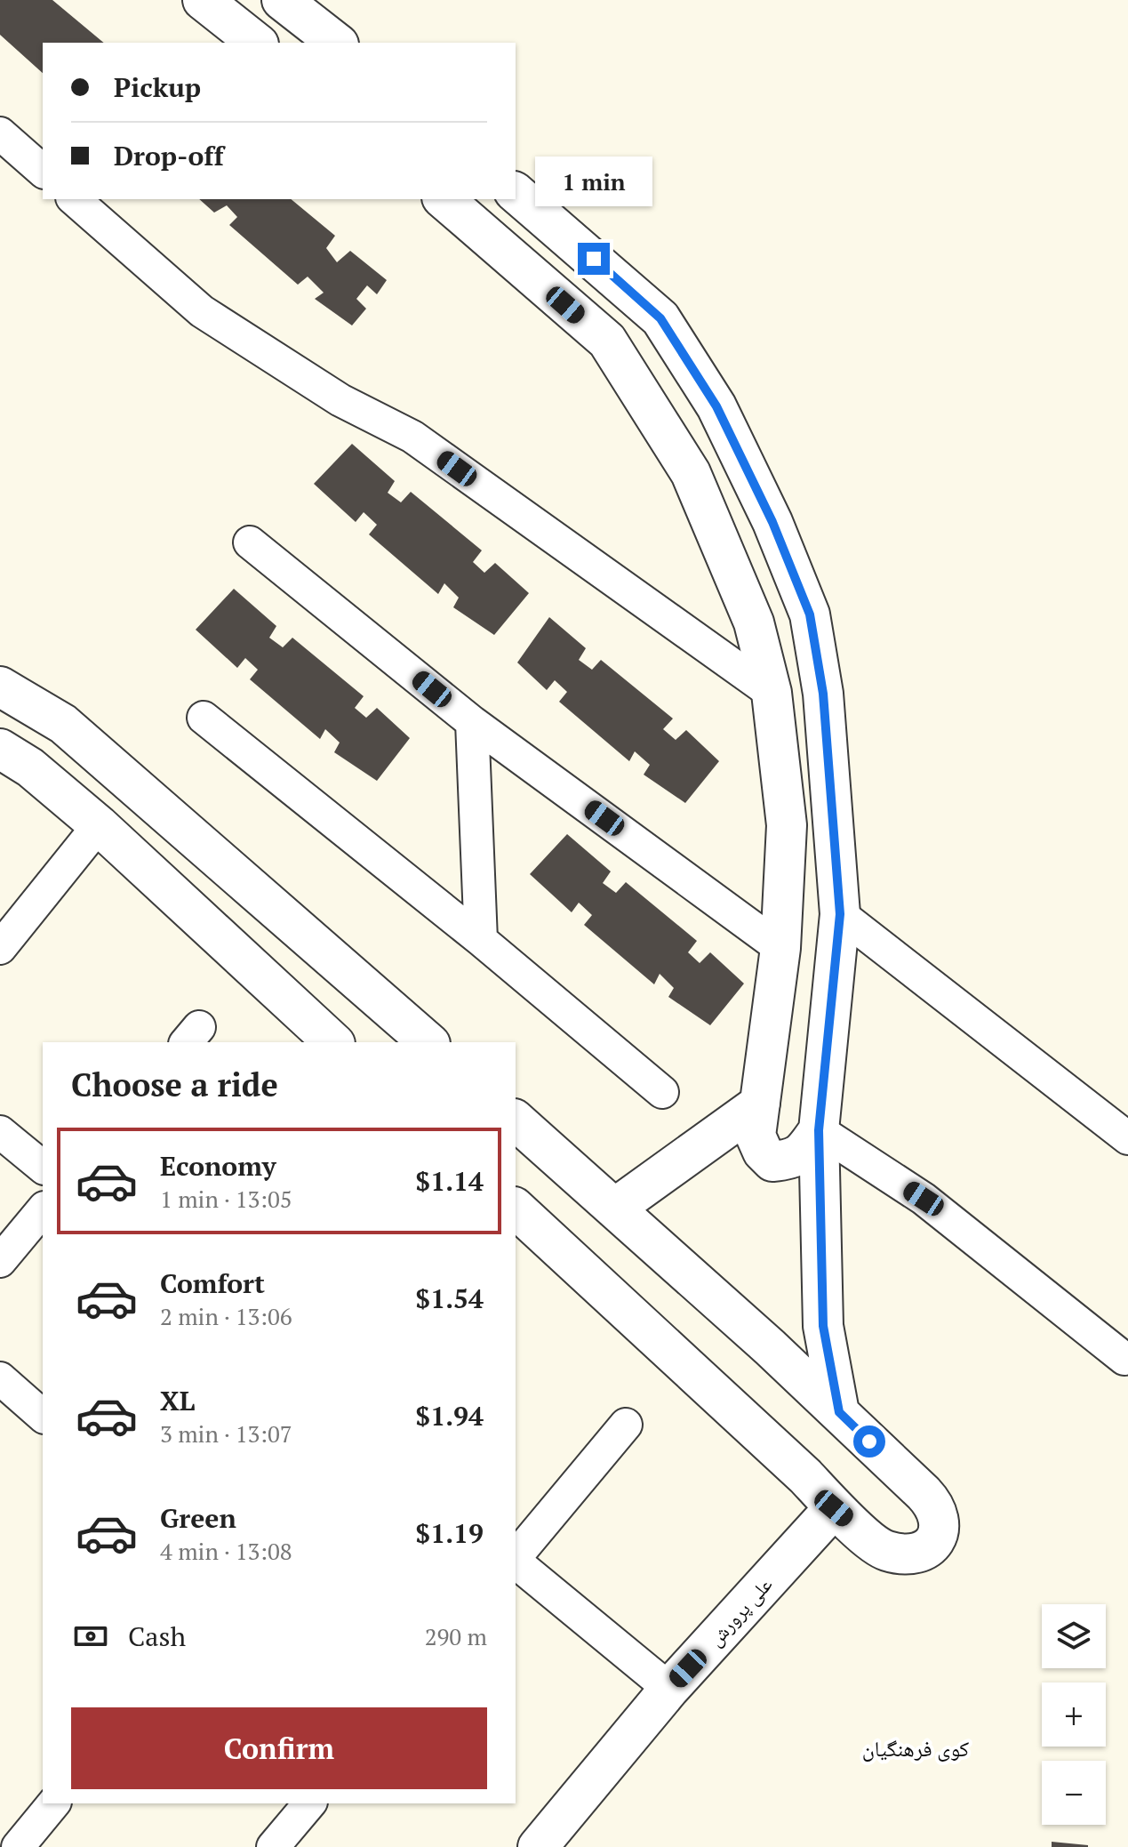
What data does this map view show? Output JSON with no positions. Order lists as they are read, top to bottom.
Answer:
{
  "streets": {
    "street": ["علی پرورش"]
  },
  "districts": ["کوی فرهنگیان"],
  "page": {
    "banner": ["Pickup", "Drop-off"],
    "bubble": "1 min",
    "heading": "Choose a ride",
    "list": [
      {
        "name": "Economy",
        "note": "1 min · 13:05",
        "value": "$1.14"
      },
      {
        "name": "Comfort",
        "note": "2 min · 13:06",
        "value": "$1.54"
      },
      {
        "name": "XL",
        "note": "3 min · 13:07",
        "value": "$1.94"
      },
      {
        "name": "Green",
        "note": "4 min · 13:08",
        "value": "$1.19"
      }
    ],
    "pay": ["Cash", "290 m"],
    "map_buttons": ["+", "−"],
    "buttons": "Confirm"
  }
}
